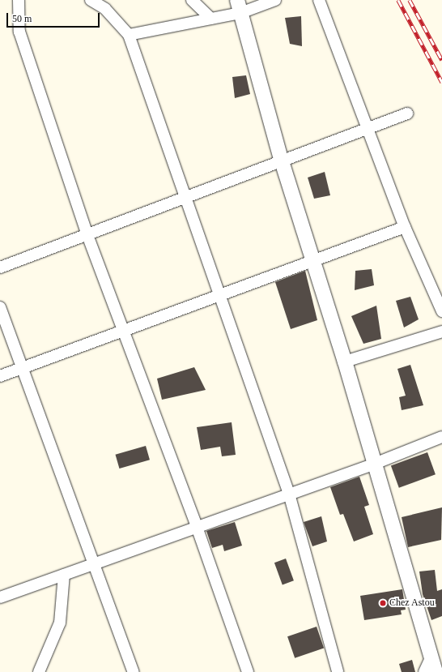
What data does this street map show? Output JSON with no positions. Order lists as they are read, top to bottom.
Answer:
{
  "places": ["Chez Astou"],
  "scale_bar": "50 m"
}
